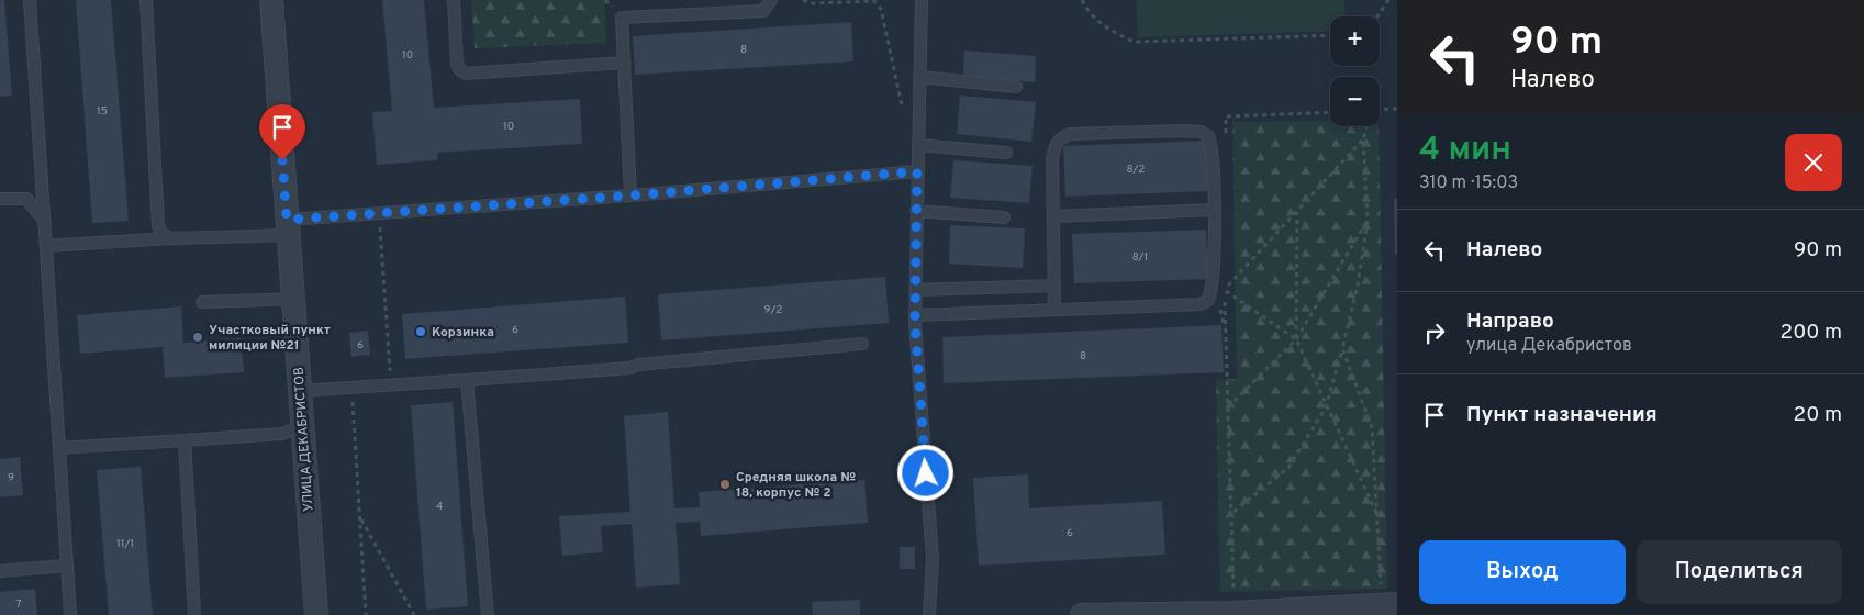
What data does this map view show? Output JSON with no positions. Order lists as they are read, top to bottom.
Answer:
{
  "streets": {
    "street": ["УЛИЦА ДЕКАБРИСТОВ"]
  },
  "places": ["Корзинка", "Участковый пункт милиции №21", "Средняя школа № 18, корпус № 2"],
  "house_numbers": [
    "8",
    "10",
    "15",
    "10",
    "8/2",
    "8/1",
    "9/2",
    "6",
    "6",
    "8",
    "9",
    "4",
    "6",
    "11/1",
    "7"
  ],
  "page": {
    "turn": ["90 m", "Налево"],
    "map_buttons": ["+", "−"],
    "heading": ["4 мин", "310 m · 15:03"],
    "list": [
      {
        "name": "Налево",
        "value": "90 m"
      },
      {
        "name": "Направо",
        "note": "улица Декабристов",
        "value": "200 m"
      },
      {
        "name": "Пункт назначения",
        "value": "20 m"
      }
    ],
    "buttons": ["Выход", "Поделиться"]
  }
}
